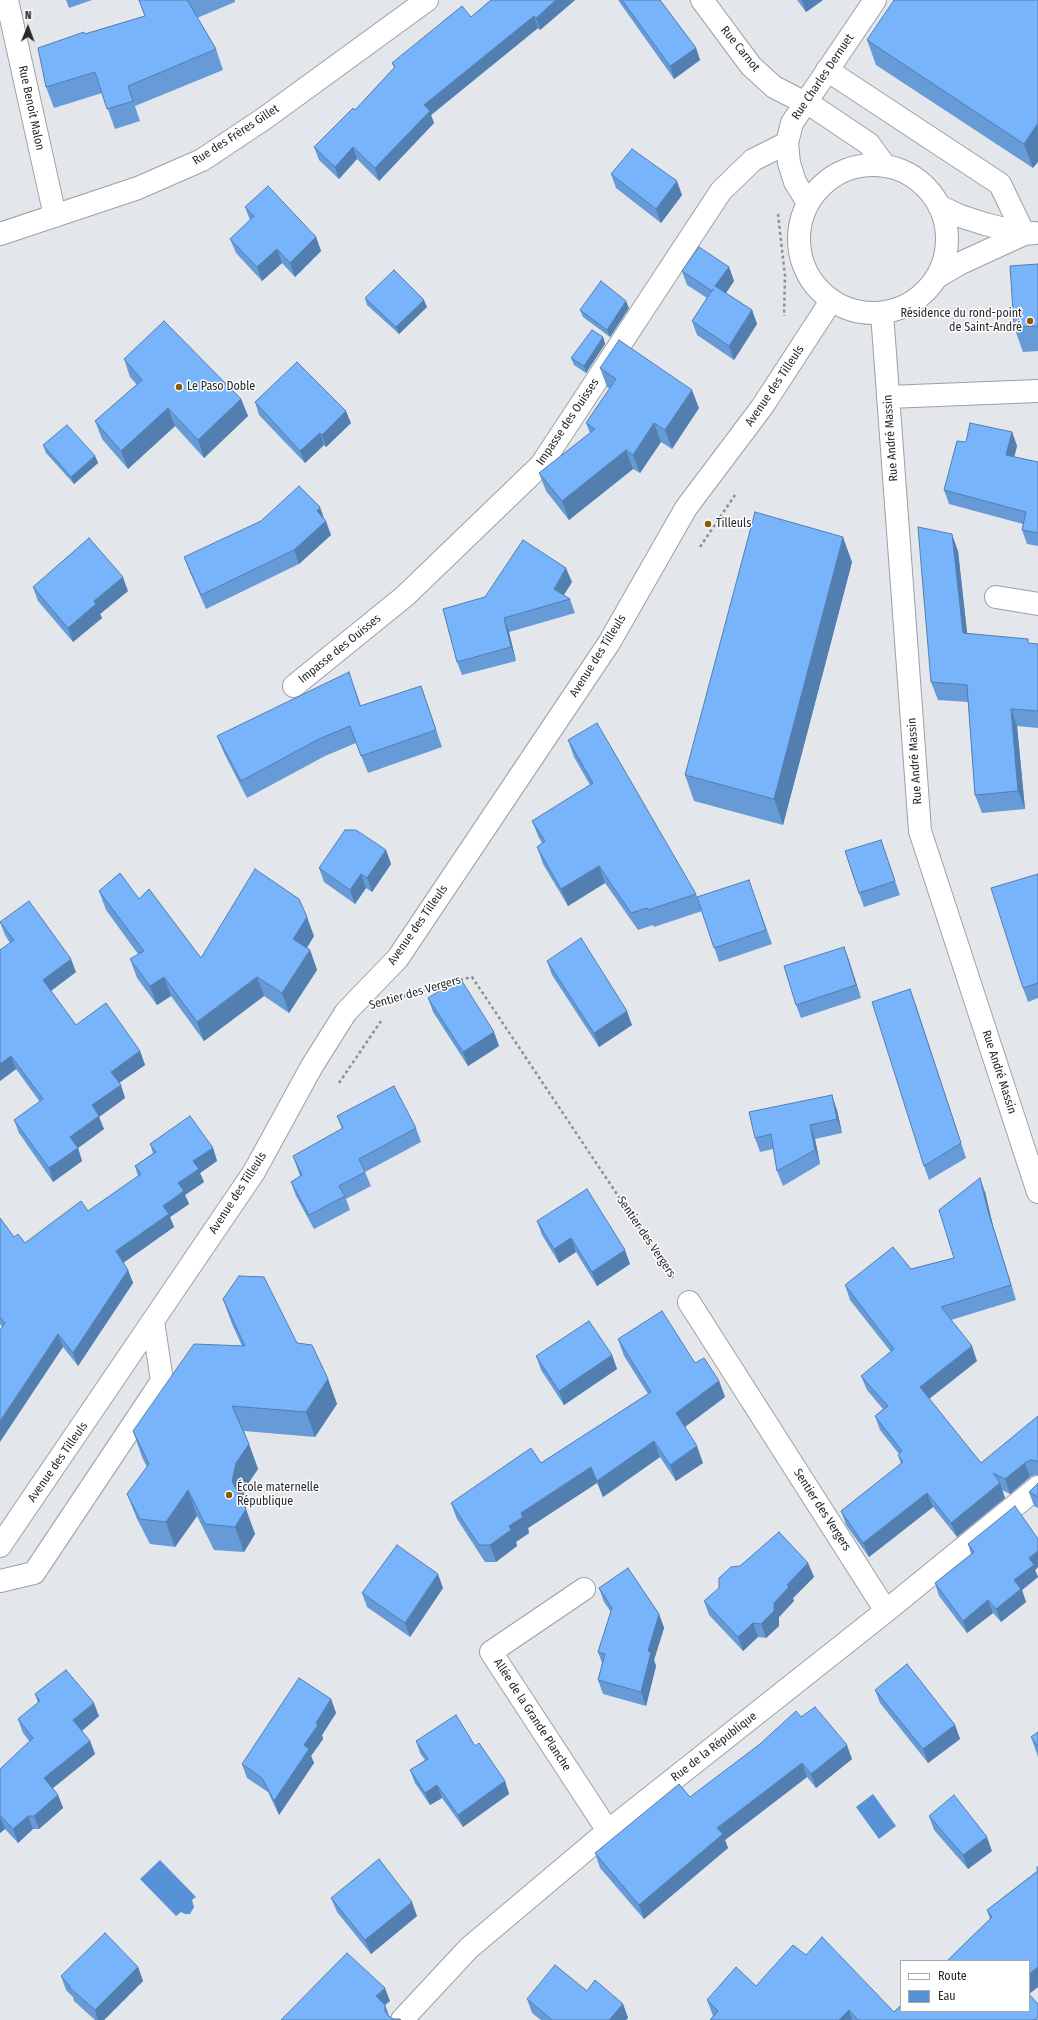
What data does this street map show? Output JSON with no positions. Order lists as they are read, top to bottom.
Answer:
{
  "streets": {
    "street": [
      "Rue Carnot",
      "Rue Charles Dernuet",
      "Rue Benoit Malon",
      "Rue des Frères Gillet",
      "Avenue des Tilleuls",
      "Impasse des Ouisses",
      "Rue André Massin",
      "Sentier des Vergers",
      "Allée de la Grande Planche",
      "Rue de la République"
    ]
  },
  "crossings": [
    ["Rue Carnot", "Rue Charles Dernuet"],
    ["Rue Charles Dernuet", "Impasse des Ouisses"],
    ["Rue Benoit Malon", "Rue des Frères Gillet"],
    ["Sentier des Vergers", "Rue de la République"],
    ["Allée de la Grande Planche", "Rue de la République"]
  ],
  "places": [
    "Résidence du rond-point de Saint-André",
    "Le Paso Doble",
    "Tilleuls",
    "École maternelle République"
  ],
  "legend": ["Route", "Eau"],
  "north": "top"
}
